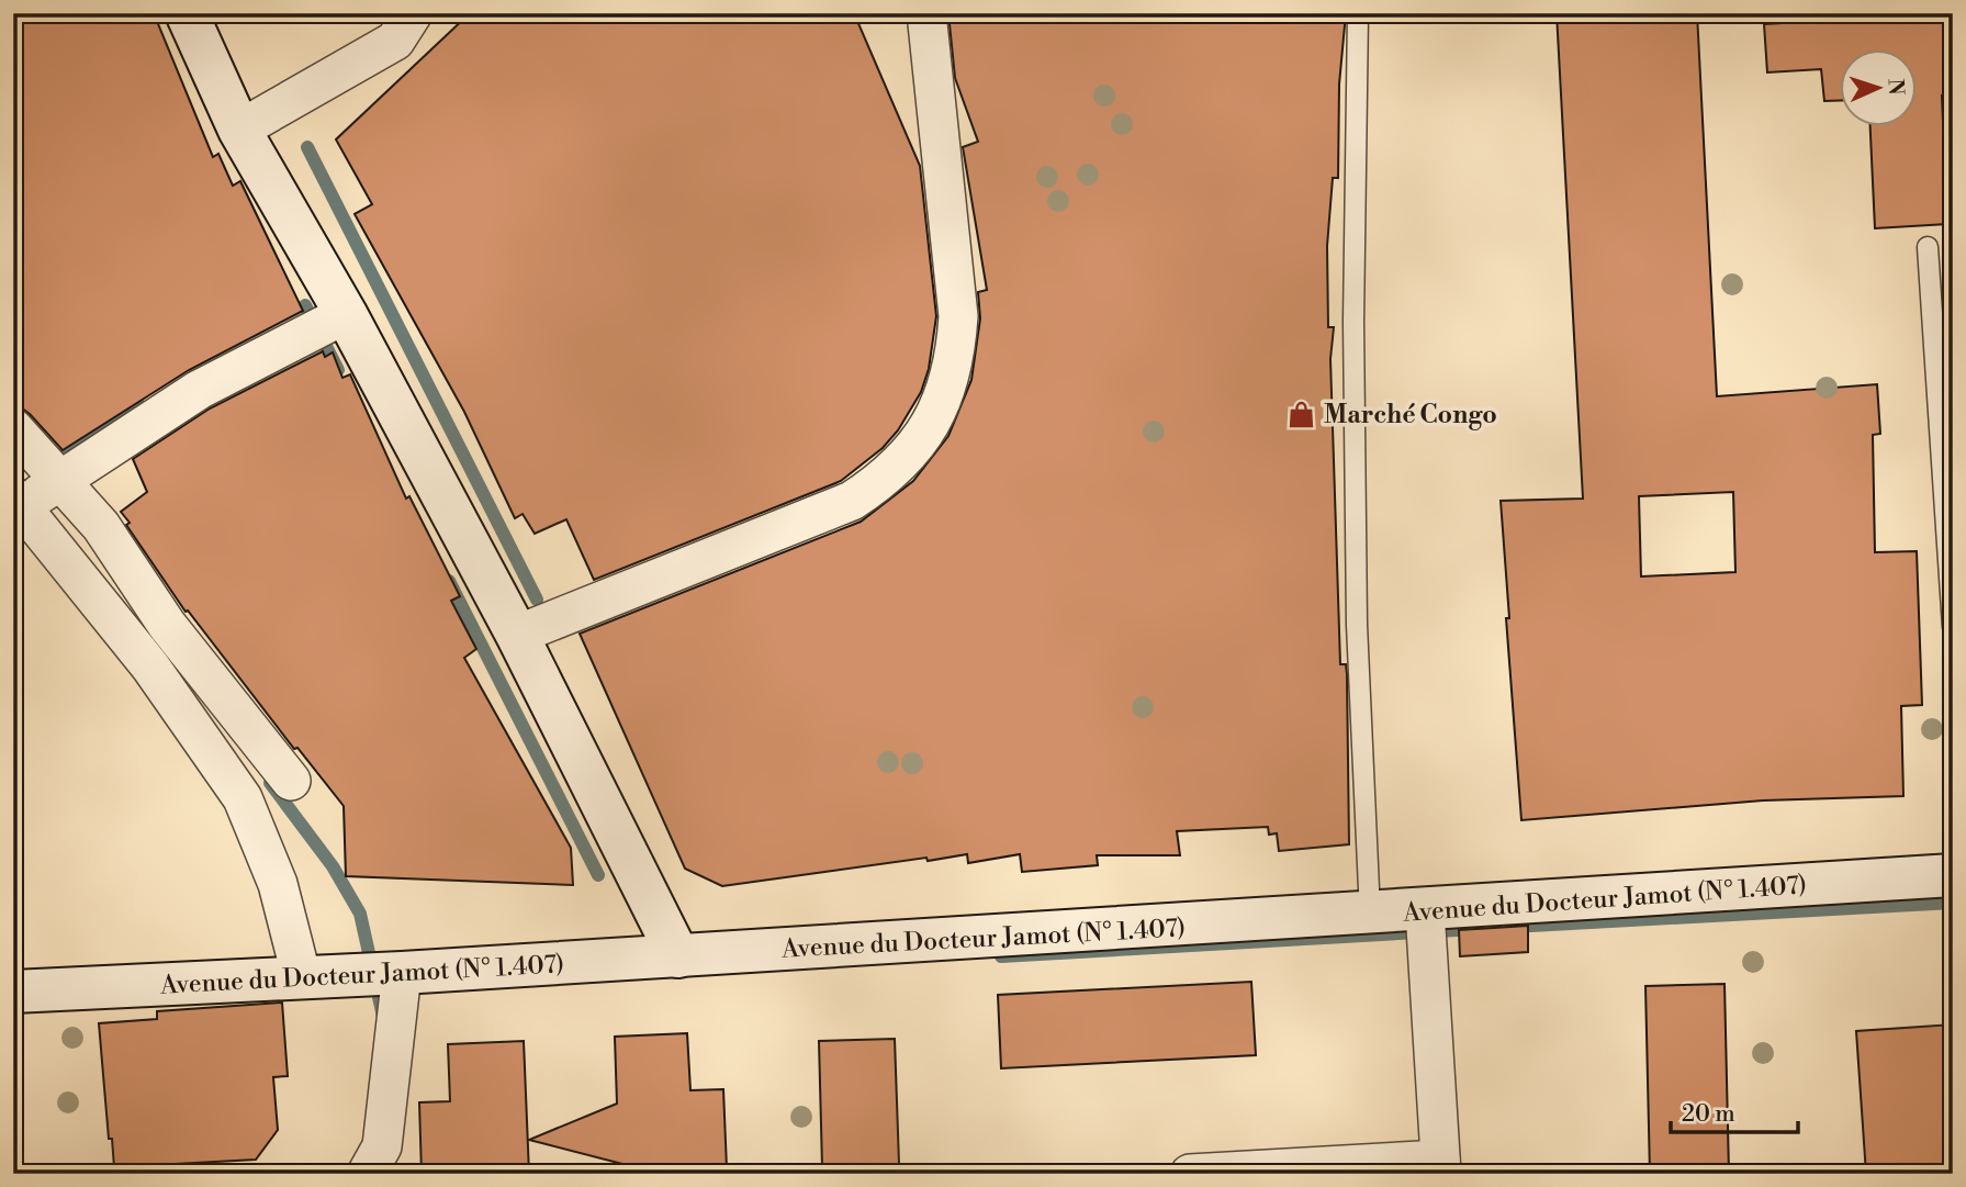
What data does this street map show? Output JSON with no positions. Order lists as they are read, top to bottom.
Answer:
{
  "streets": {
    "main road": ["Avenue du Docteur Jamot (N° 1.407)"]
  },
  "places": {
    "shop": ["Marché Congo"]
  },
  "scale_bar": "20 m",
  "north": "right"
}
